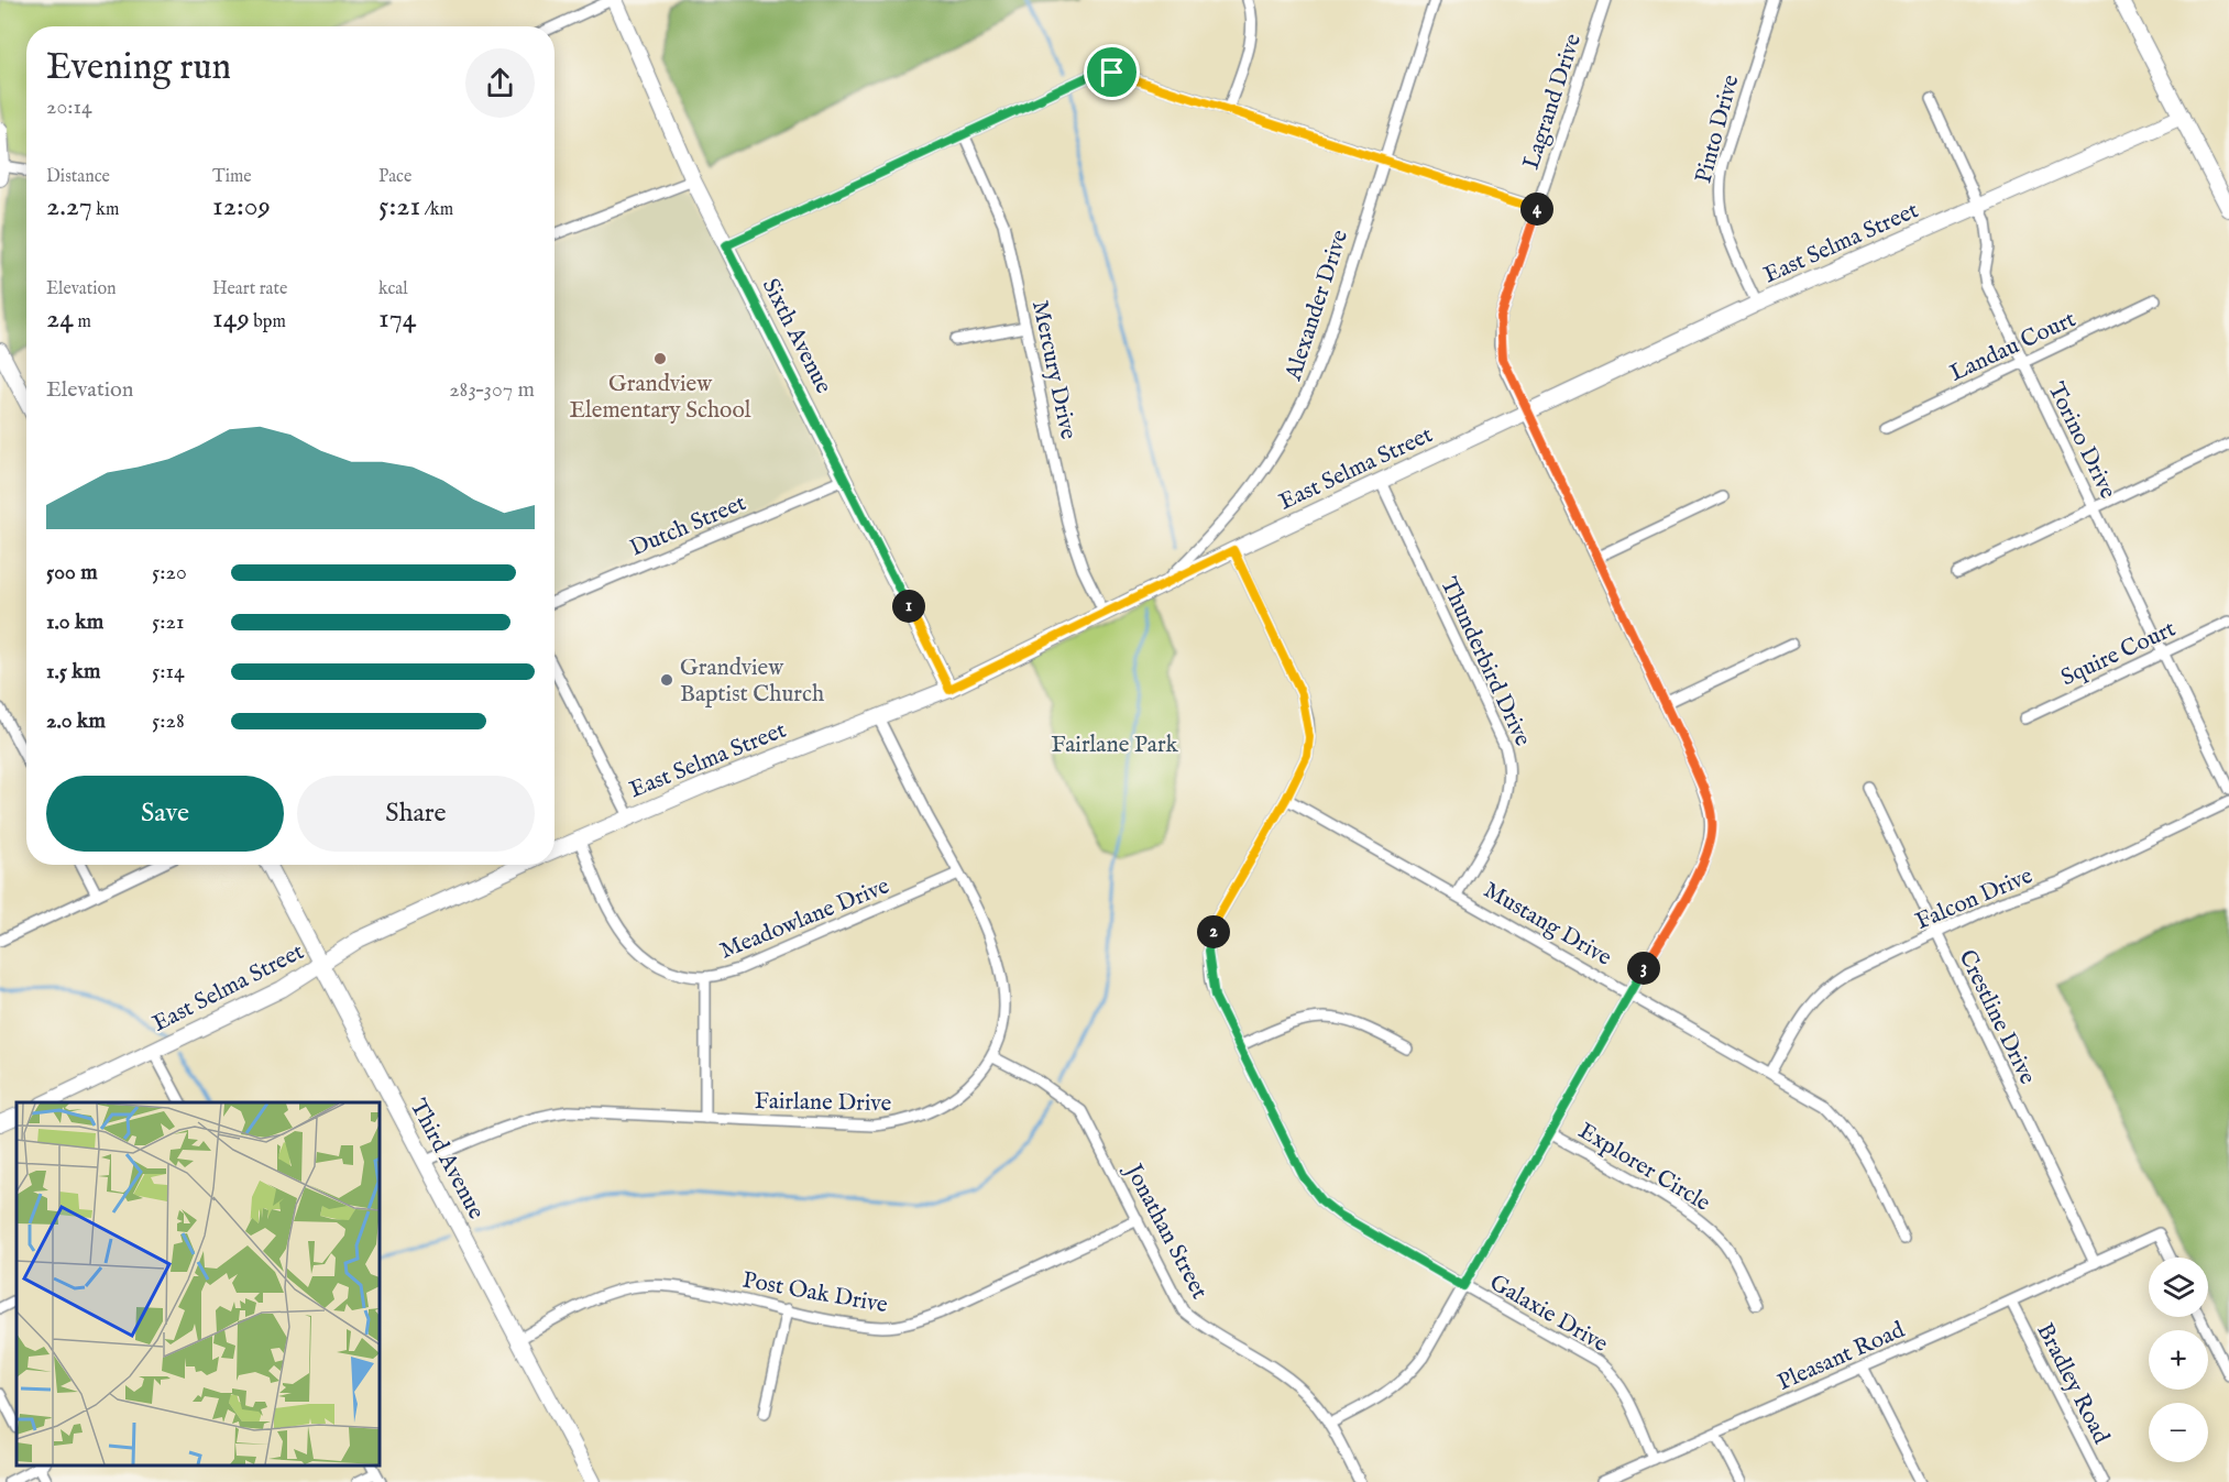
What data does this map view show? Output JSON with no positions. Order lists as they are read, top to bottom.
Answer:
{
  "streets": {
    "street": [
      "Lagrand Drive",
      "Pinto Drive",
      "East Selma Street",
      "Alexander Drive",
      "Sixth Avenue",
      "Landau Court",
      "Mercury Drive",
      "Torino Drive",
      "Dutch Street",
      "Squire Court",
      "Thunderbird Drive",
      "Falcon Drive",
      "Meadowlane Drive",
      "Mustang Drive",
      "Crestline Drive",
      "Fairlane Drive",
      "Third Avenue",
      "Explorer Circle",
      "Jonathan Street",
      "Post Oak Drive",
      "Galaxie Drive",
      "Pleasant Road",
      "Bradley Road"
    ]
  },
  "crossings": [
    ["Lagrand Drive", "East Selma Street"],
    ["Lagrand Drive", "Mustang Drive"],
    ["Lagrand Drive", "Explorer Circle"],
    ["Lagrand Drive", "Jonathan Street"],
    ["Lagrand Drive", "Galaxie Drive"],
    ["Pinto Drive", "East Selma Street"],
    ["East Selma Street", "Alexander Drive"],
    ["East Selma Street", "Sixth Avenue"],
    ["East Selma Street", "Mercury Drive"],
    ["East Selma Street", "Torino Drive"],
    ["East Selma Street", "Thunderbird Drive"],
    ["East Selma Street", "Meadowlane Drive"],
    ["East Selma Street", "Third Avenue"],
    ["East Selma Street", "Galaxie Drive"],
    ["Sixth Avenue", "Dutch Street"],
    ["Landau Court", "Torino Drive"],
    ["Torino Drive", "Squire Court"],
    ["Thunderbird Drive", "Mustang Drive"],
    ["Falcon Drive", "Mustang Drive"],
    ["Falcon Drive", "Crestline Drive"],
    ["Mustang Drive", "Galaxie Drive"],
    ["Crestline Drive", "Pleasant Road"],
    ["Fairlane Drive", "Third Avenue"],
    ["Fairlane Drive", "Jonathan Street"],
    ["Third Avenue", "Post Oak Drive"],
    ["Jonathan Street", "Post Oak Drive"],
    ["Galaxie Drive", "Pleasant Road"],
    ["Pleasant Road", "Bradley Road"]
  ],
  "parks": ["Fairlane Park"],
  "places": ["Grandview Elementary School", "Grandview Baptist Church"],
  "page": {
    "heading": ["Evening run", "20:14"],
    "stats": [
      ["Distance", "2.27 km"],
      ["Time", "12:09"],
      ["Pace", "5:21 /km"],
      ["Elevation", "24 m"],
      ["Heart rate", "149 bpm"],
      ["kcal", "174"]
    ],
    "pins": [
      "4",
      "1",
      "2",
      "3"
    ],
    "chart": ["Elevation", "283–307 m"],
    "list": [
      {
        "name": "500 m",
        "note": "5:20"
      },
      {
        "name": "1.0 km",
        "note": "5:21"
      },
      {
        "name": "1.5 km",
        "note": "5:14"
      },
      {
        "name": "2.0 km",
        "note": "5:28"
      }
    ],
    "buttons": ["Save", "Share"],
    "map_buttons": ["+", "−"]
  }
}
